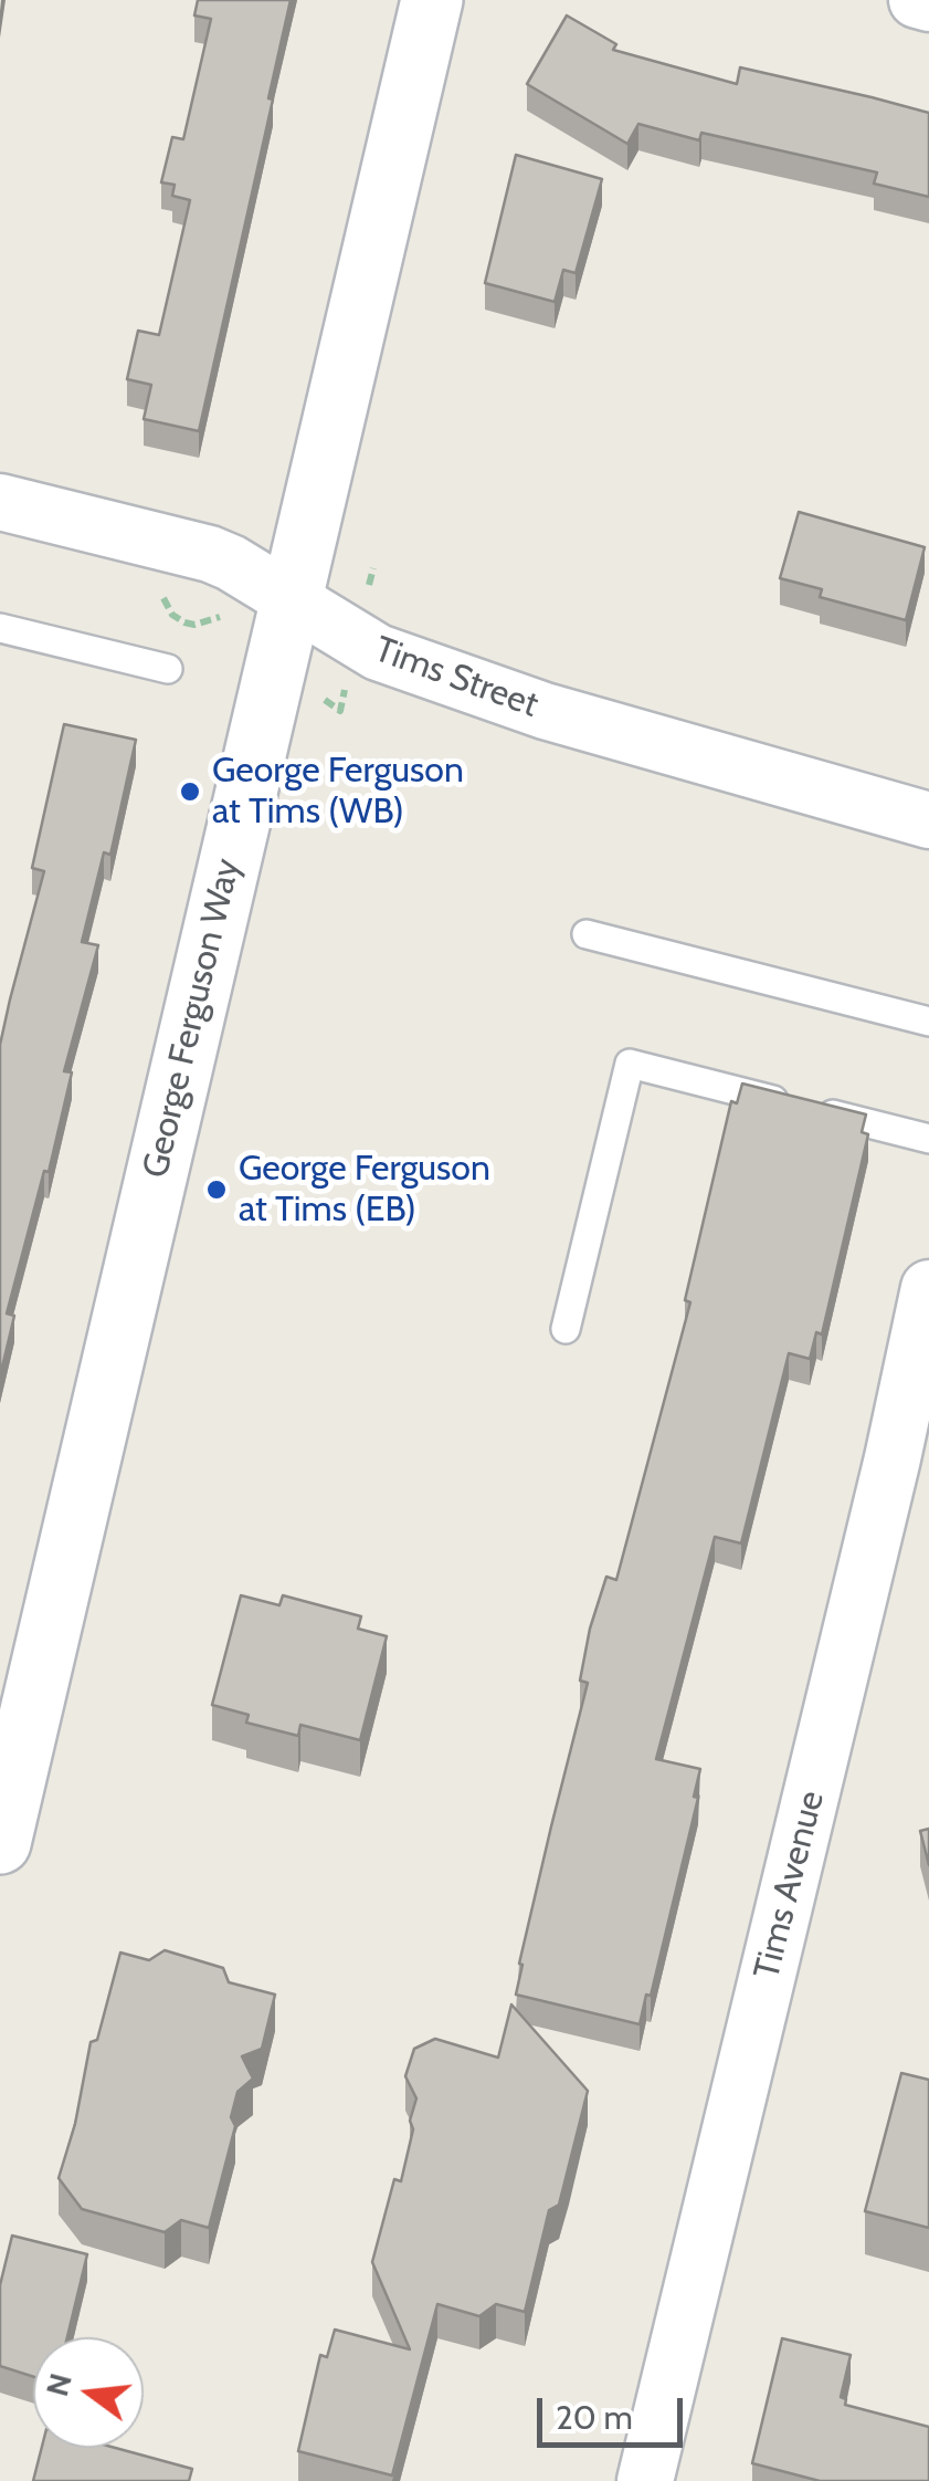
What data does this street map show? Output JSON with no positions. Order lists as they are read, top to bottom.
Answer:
{
  "streets": {
    "main road": ["George Ferguson Way"],
    "street": ["Tims Street", "Tims Avenue"]
  },
  "crossings": [
    ["Tims Street", "George Ferguson Way"]
  ],
  "places": ["George Ferguson at Tims (WB)", "George Ferguson at Tims (EB)"],
  "scale_bar": "20 m",
  "north": "left"
}
